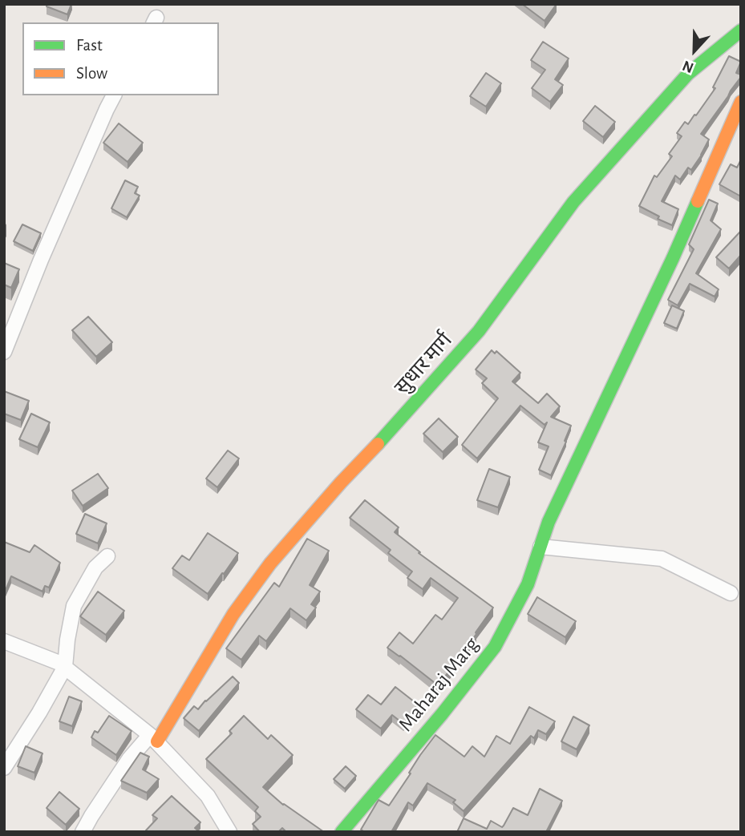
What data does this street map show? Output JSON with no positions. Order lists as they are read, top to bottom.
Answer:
{
  "streets": {
    "street": ["सुधार मार्ग", "Maharaj Marg"]
  },
  "legend": ["Fast", "Slow"],
  "north": "bottom"
}
